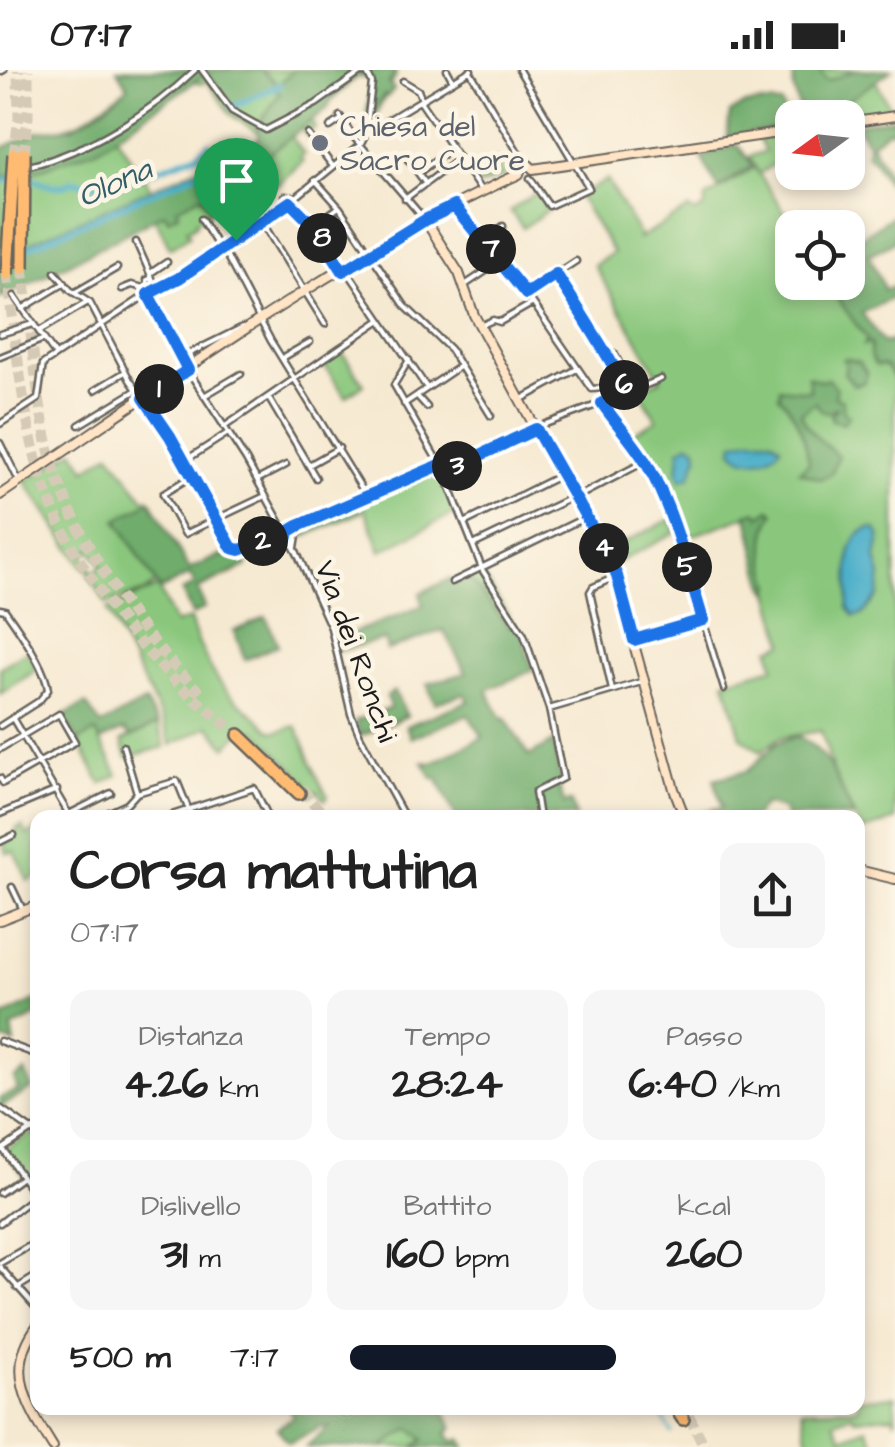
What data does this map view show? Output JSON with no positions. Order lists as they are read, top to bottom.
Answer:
{
  "streets": {
    "street": ["Via dei Ronchi"]
  },
  "water": ["Olona"],
  "places": ["Chiesa del Sacro Cuore"],
  "north": "left",
  "page": {
    "status": "07:17",
    "pins": [
      "8",
      "7",
      "6",
      "1",
      "3",
      "2",
      "4",
      "5"
    ],
    "heading": ["Corsa mattutina", "07:17"],
    "stats": [
      ["Distanza", "4.26 km"],
      ["Tempo", "28:24"],
      ["Passo", "6:40 /km"],
      ["Dislivello", "31 m"],
      ["Battito", "160 bpm"],
      ["kcal", "260"]
    ],
    "list": [
      {
        "name": "500 m",
        "note": "7:17"
      }
    ]
  }
}
